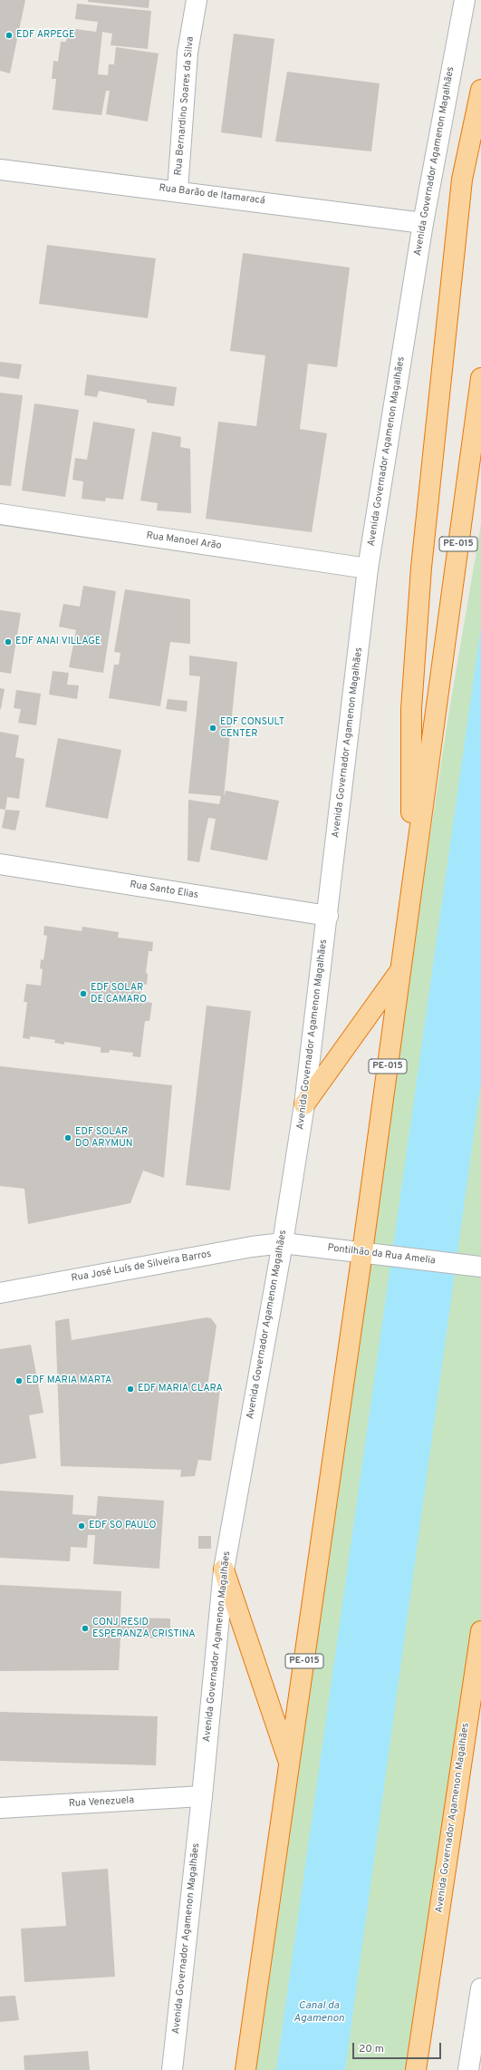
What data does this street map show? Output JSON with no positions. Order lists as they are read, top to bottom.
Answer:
{
  "streets": {
    "highway": ["Avenida Governador Agamenon Magalhães", "PE-015"],
    "main road": [
      "Rua Bernardino Soares da Silva",
      "Rua Barão de Itamaracá",
      "Rua Manoel Arão",
      "Rua Santo Elias",
      "Pontilhão da Rua Amelia",
      "Rua José Luís de Silveira Barros",
      "Rua Venezuela"
    ]
  },
  "crossings": [
    ["Rua Bernardino Soares da Silva", "Rua Barão de Itamaracá"],
    ["Avenida Governador Agamenon Magalhães", "Rua Barão de Itamaracá"],
    ["Avenida Governador Agamenon Magalhães", "Rua Manoel Arão"],
    ["Avenida Governador Agamenon Magalhães", "Rua Santo Elias"],
    ["Avenida Governador Agamenon Magalhães", "Pontilhão da Rua Amelia"],
    ["Avenida Governador Agamenon Magalhães", "Rua José Luís de Silveira Barros"],
    ["Avenida Governador Agamenon Magalhães", "Rua Venezuela"],
    ["PE-015", "Pontilhão da Rua Amelia"],
    ["Pontilhão da Rua Amelia", "Rua José Luís de Silveira Barros"]
  ],
  "water": ["Canal da Agamenon"],
  "places": [
    "EDF ARPEGE",
    "EDF ANAI VILLAGE",
    "EDF CONSULT CENTER",
    "EDF SOLAR DE CAMARO",
    "EDF SOLAR DO ARYMUN",
    "EDF MARIA MARTA",
    "EDF MARIA CLARA",
    "EDF SO PAULO",
    "CONJ RESID ESPERANZA CRISTINA"
  ],
  "scale_bar": "20 m"
}
